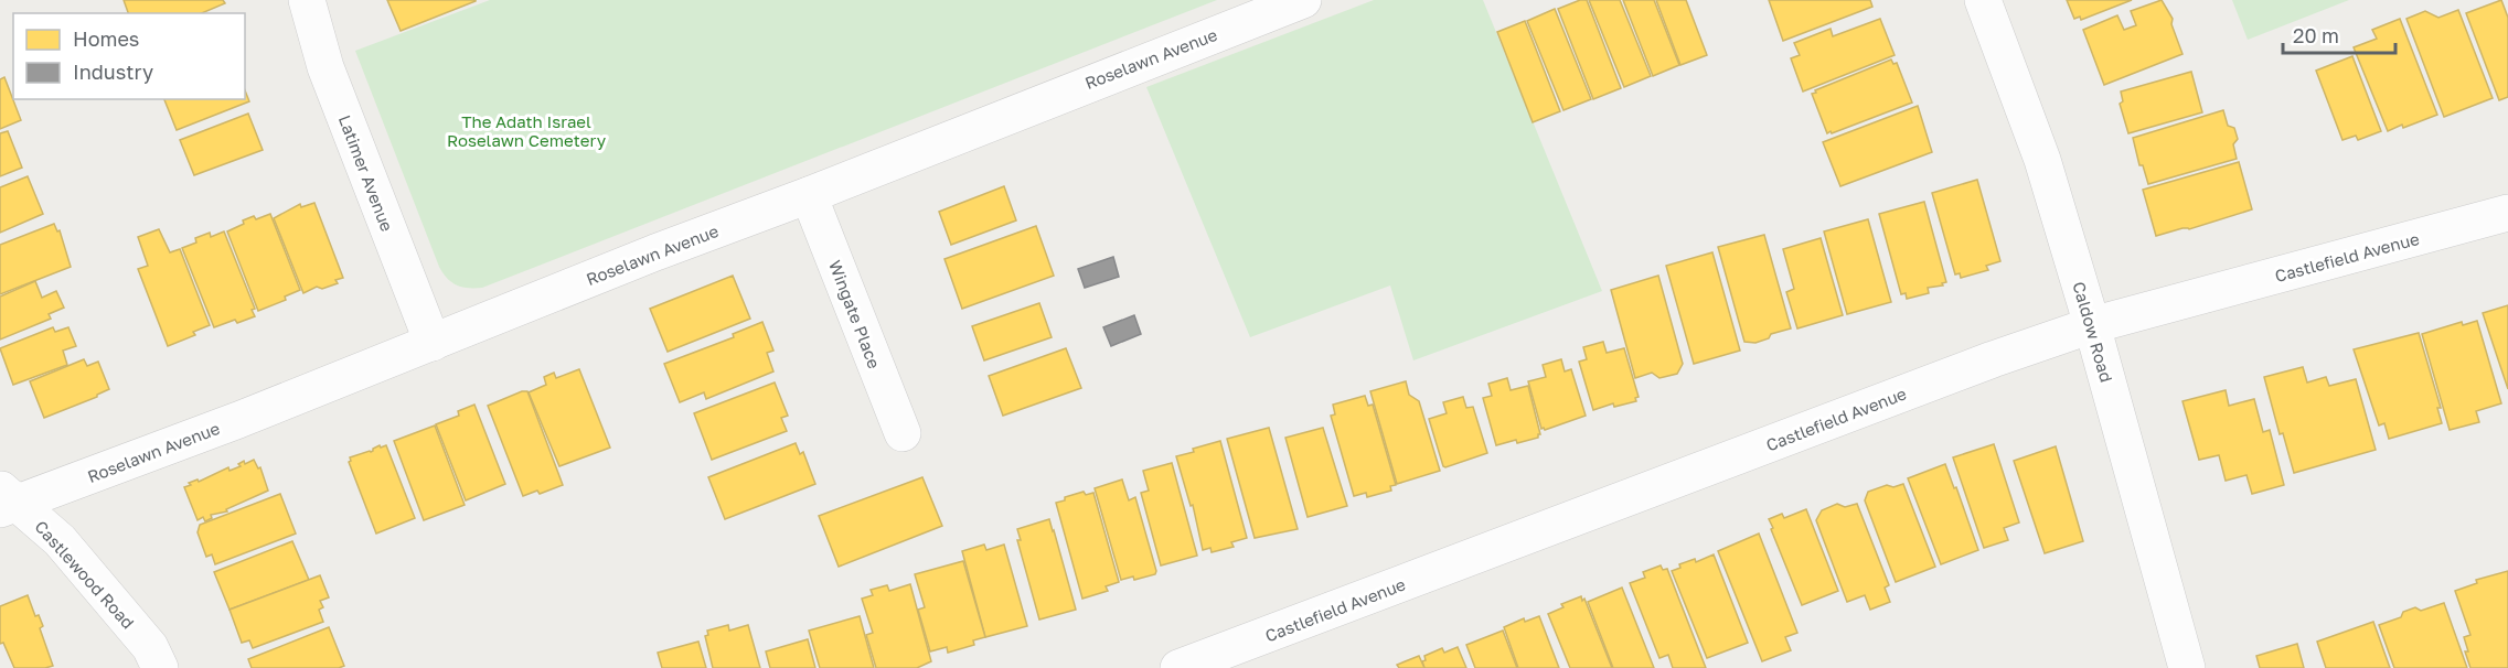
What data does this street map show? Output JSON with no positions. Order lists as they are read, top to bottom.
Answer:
{
  "streets": {
    "street": [
      "Roselawn Avenue",
      "Latimer Avenue",
      "Castlefield Avenue",
      "Wingate Place",
      "Caldow Road",
      "Castlewood Road"
    ]
  },
  "crossings": [
    ["Roselawn Avenue", "Latimer Avenue"],
    ["Roselawn Avenue", "Wingate Place"],
    ["Roselawn Avenue", "Castlewood Road"],
    ["Castlefield Avenue", "Caldow Road"]
  ],
  "parks": ["The Adath Israel Roselawn Cemetery"],
  "legend": ["Homes", "Industry"],
  "scale_bar": "20 m"
}
